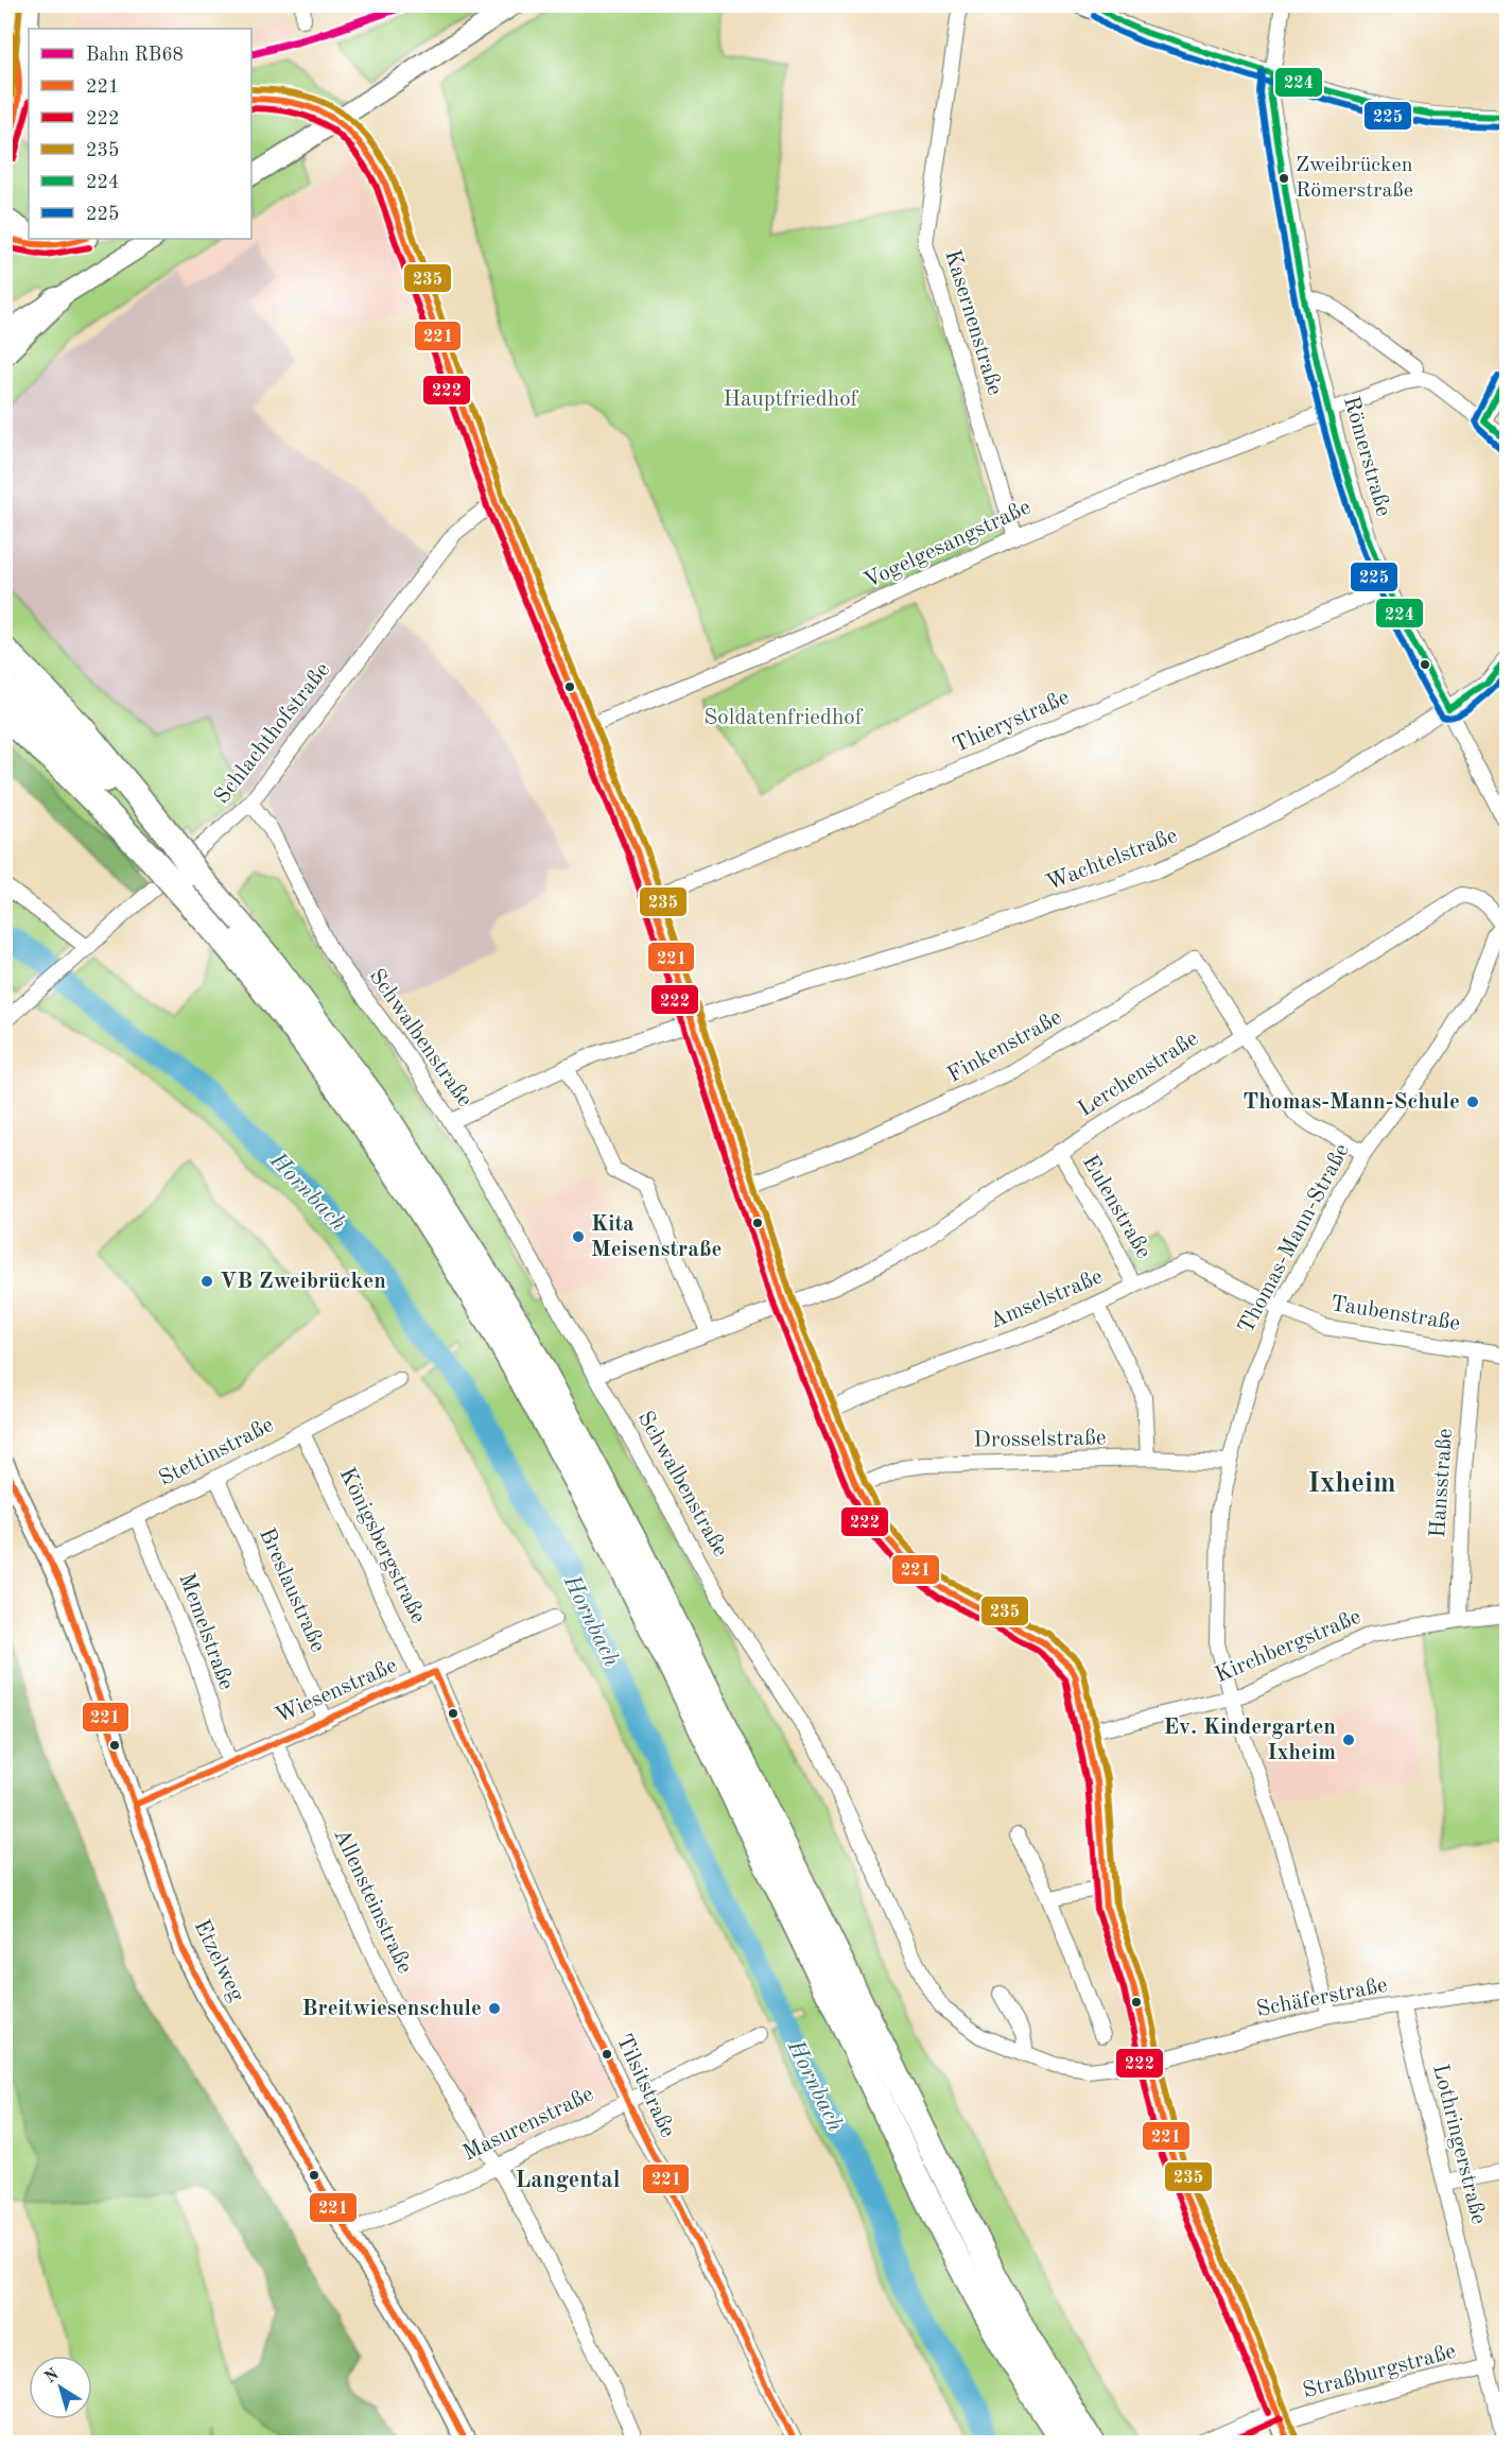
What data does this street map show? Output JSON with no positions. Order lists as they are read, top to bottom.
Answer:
{
  "streets": {
    "street": [
      "Kasernenstraße",
      "Römerstraße",
      "Vogelgesangstraße",
      "Thierystraße",
      "Schlachthofstraße",
      "Wachtelstraße",
      "Schwalbenstraße",
      "Finkenstraße",
      "Lerchenstraße",
      "Eulenstraße",
      "Thomas-Mann-Straße",
      "Amselstraße",
      "Taubenstraße",
      "Drosselstraße",
      "Stettinstraße",
      "Hansstraße",
      "Königsbergstraße",
      "Breslaustraße",
      "Memelstraße",
      "Kirchbergstraße",
      "Wiesenstraße",
      "Allensteinstraße",
      "Etzelweg",
      "Schäferstraße",
      "Tilsitstraße",
      "Masurenstraße",
      "Lothringerstraße",
      "Straßburgstraße"
    ]
  },
  "crossings": [
    ["Kasernenstraße", "Vogelgesangstraße"],
    ["Römerstraße", "Vogelgesangstraße"],
    ["Römerstraße", "Thierystraße"],
    ["Römerstraße", "Wachtelstraße"],
    ["Schlachthofstraße", "Schwalbenstraße"],
    ["Wachtelstraße", "Schwalbenstraße"],
    ["Schwalbenstraße", "Lerchenstraße"],
    ["Schwalbenstraße", "Schäferstraße"],
    ["Finkenstraße", "Lerchenstraße"],
    ["Lerchenstraße", "Eulenstraße"],
    ["Lerchenstraße", "Thomas-Mann-Straße"],
    ["Eulenstraße", "Amselstraße"],
    ["Thomas-Mann-Straße", "Amselstraße"],
    ["Thomas-Mann-Straße", "Taubenstraße"],
    ["Thomas-Mann-Straße", "Drosselstraße"],
    ["Thomas-Mann-Straße", "Kirchbergstraße"],
    ["Thomas-Mann-Straße", "Schäferstraße"],
    ["Amselstraße", "Taubenstraße"],
    ["Taubenstraße", "Hansstraße"],
    ["Stettinstraße", "Königsbergstraße"],
    ["Stettinstraße", "Breslaustraße"],
    ["Stettinstraße", "Memelstraße"],
    ["Stettinstraße", "Etzelweg"],
    ["Hansstraße", "Kirchbergstraße"],
    ["Königsbergstraße", "Wiesenstraße"],
    ["Königsbergstraße", "Tilsitstraße"],
    ["Breslaustraße", "Wiesenstraße"],
    ["Memelstraße", "Wiesenstraße"],
    ["Wiesenstraße", "Allensteinstraße"],
    ["Wiesenstraße", "Etzelweg"],
    ["Wiesenstraße", "Tilsitstraße"],
    ["Allensteinstraße", "Masurenstraße"],
    ["Etzelweg", "Masurenstraße"],
    ["Schäferstraße", "Lothringerstraße"],
    ["Tilsitstraße", "Masurenstraße"],
    ["Lothringerstraße", "Straßburgstraße"]
  ],
  "districts": ["Ixheim", "Langental"],
  "water": ["Hornbach"],
  "parks": ["Hauptfriedhof", "Soldatenfriedhof"],
  "places": [
    "Zweibrücken Römerstraße",
    "Thomas-Mann-Schule",
    "Kita Meisenstraße",
    "VB Zweibrücken",
    "Ev. Kindergarten Ixheim",
    "Breitwiesenschule"
  ],
  "lines": [
    "rail line RB68",
    "transit line 235",
    "transit line 224",
    "transit line 221",
    "transit line 225",
    "transit line 222"
  ],
  "legend": [
    "Bahn RB68",
    "221",
    "222",
    "235",
    "224",
    "225"
  ],
  "north": "top left"
}
